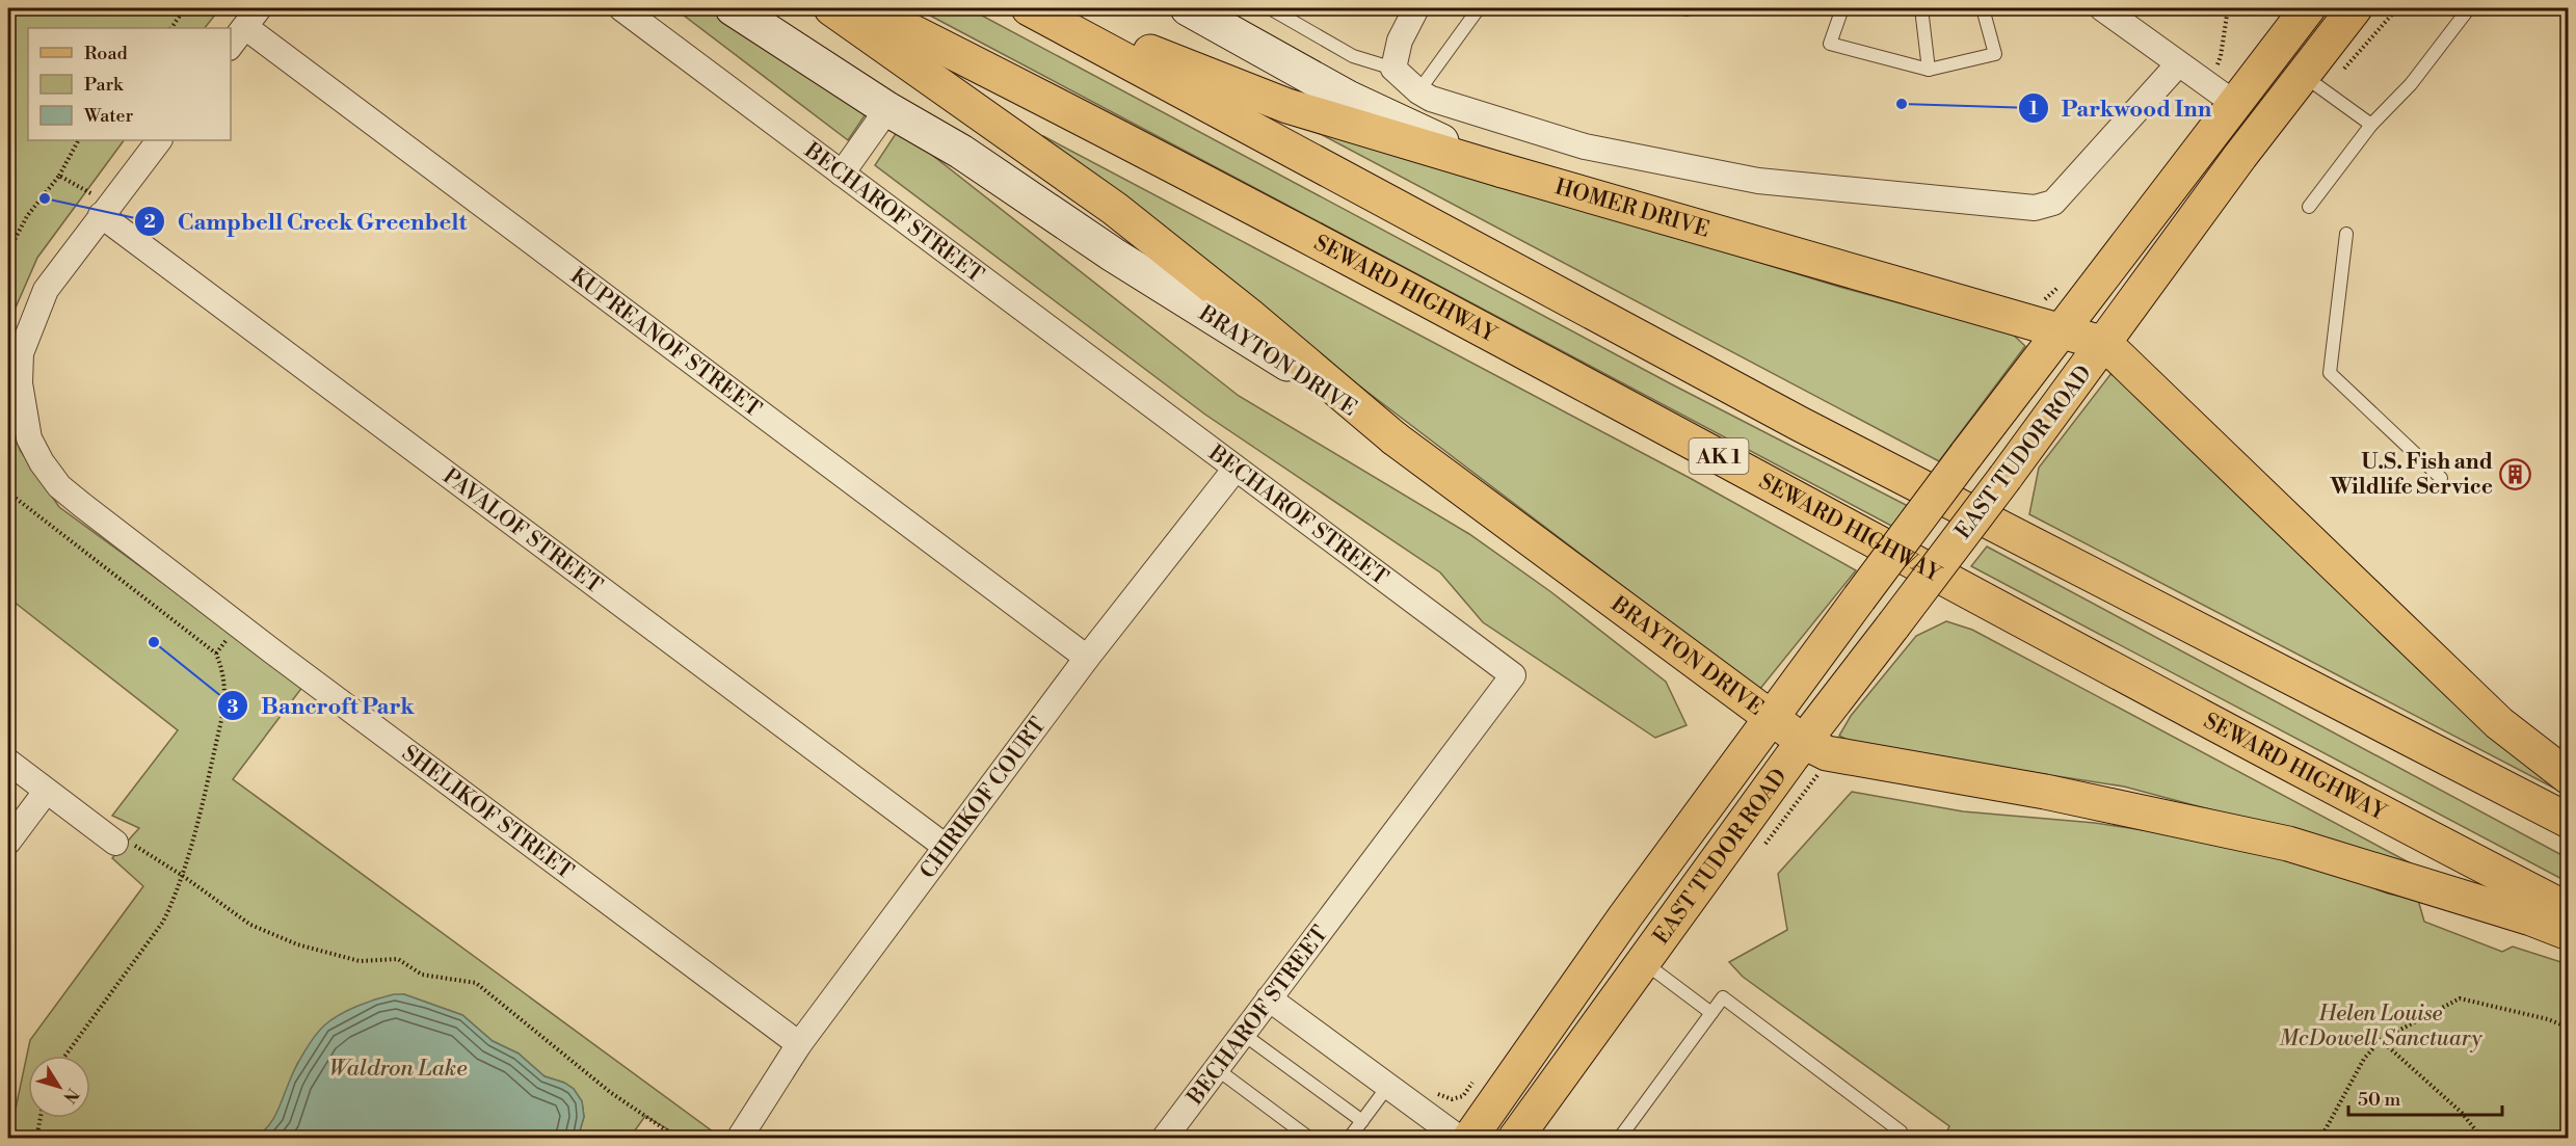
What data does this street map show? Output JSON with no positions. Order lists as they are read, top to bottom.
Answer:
{
  "streets": {
    "main road": [
      "HOMER DRIVE",
      "SEWARD HIGHWAY",
      "BRAYTON DRIVE",
      "EAST TUDOR ROAD",
      "AK 1"
    ],
    "street": [
      "BECHAROF STREET",
      "KUPREANOF STREET",
      "PAVALOF STREET",
      "CHIRIKOF COURT",
      "SHELIKOF STREET"
    ]
  },
  "crossings": [
    ["HOMER DRIVE", "EAST TUDOR ROAD"],
    ["BECHAROF STREET", "CHIRIKOF COURT"],
    ["KUPREANOF STREET", "CHIRIKOF COURT"],
    ["BRAYTON DRIVE", "EAST TUDOR ROAD"],
    ["PAVALOF STREET", "CHIRIKOF COURT"],
    ["PAVALOF STREET", "SHELIKOF STREET"],
    ["CHIRIKOF COURT", "SHELIKOF STREET"]
  ],
  "water": ["Waldron Lake"],
  "parks": ["Helen Louise McDowell Sanctuary"],
  "places": {
    "other": ["Parkwood Inn", "Campbell Creek Greenbelt", "Bancroft Park"],
    "building": ["U.S. Fish and Wildlife Service"]
  },
  "legend": ["Road", "Park", "Water"],
  "scale_bar": "50 m",
  "north": "bottom right"
}
